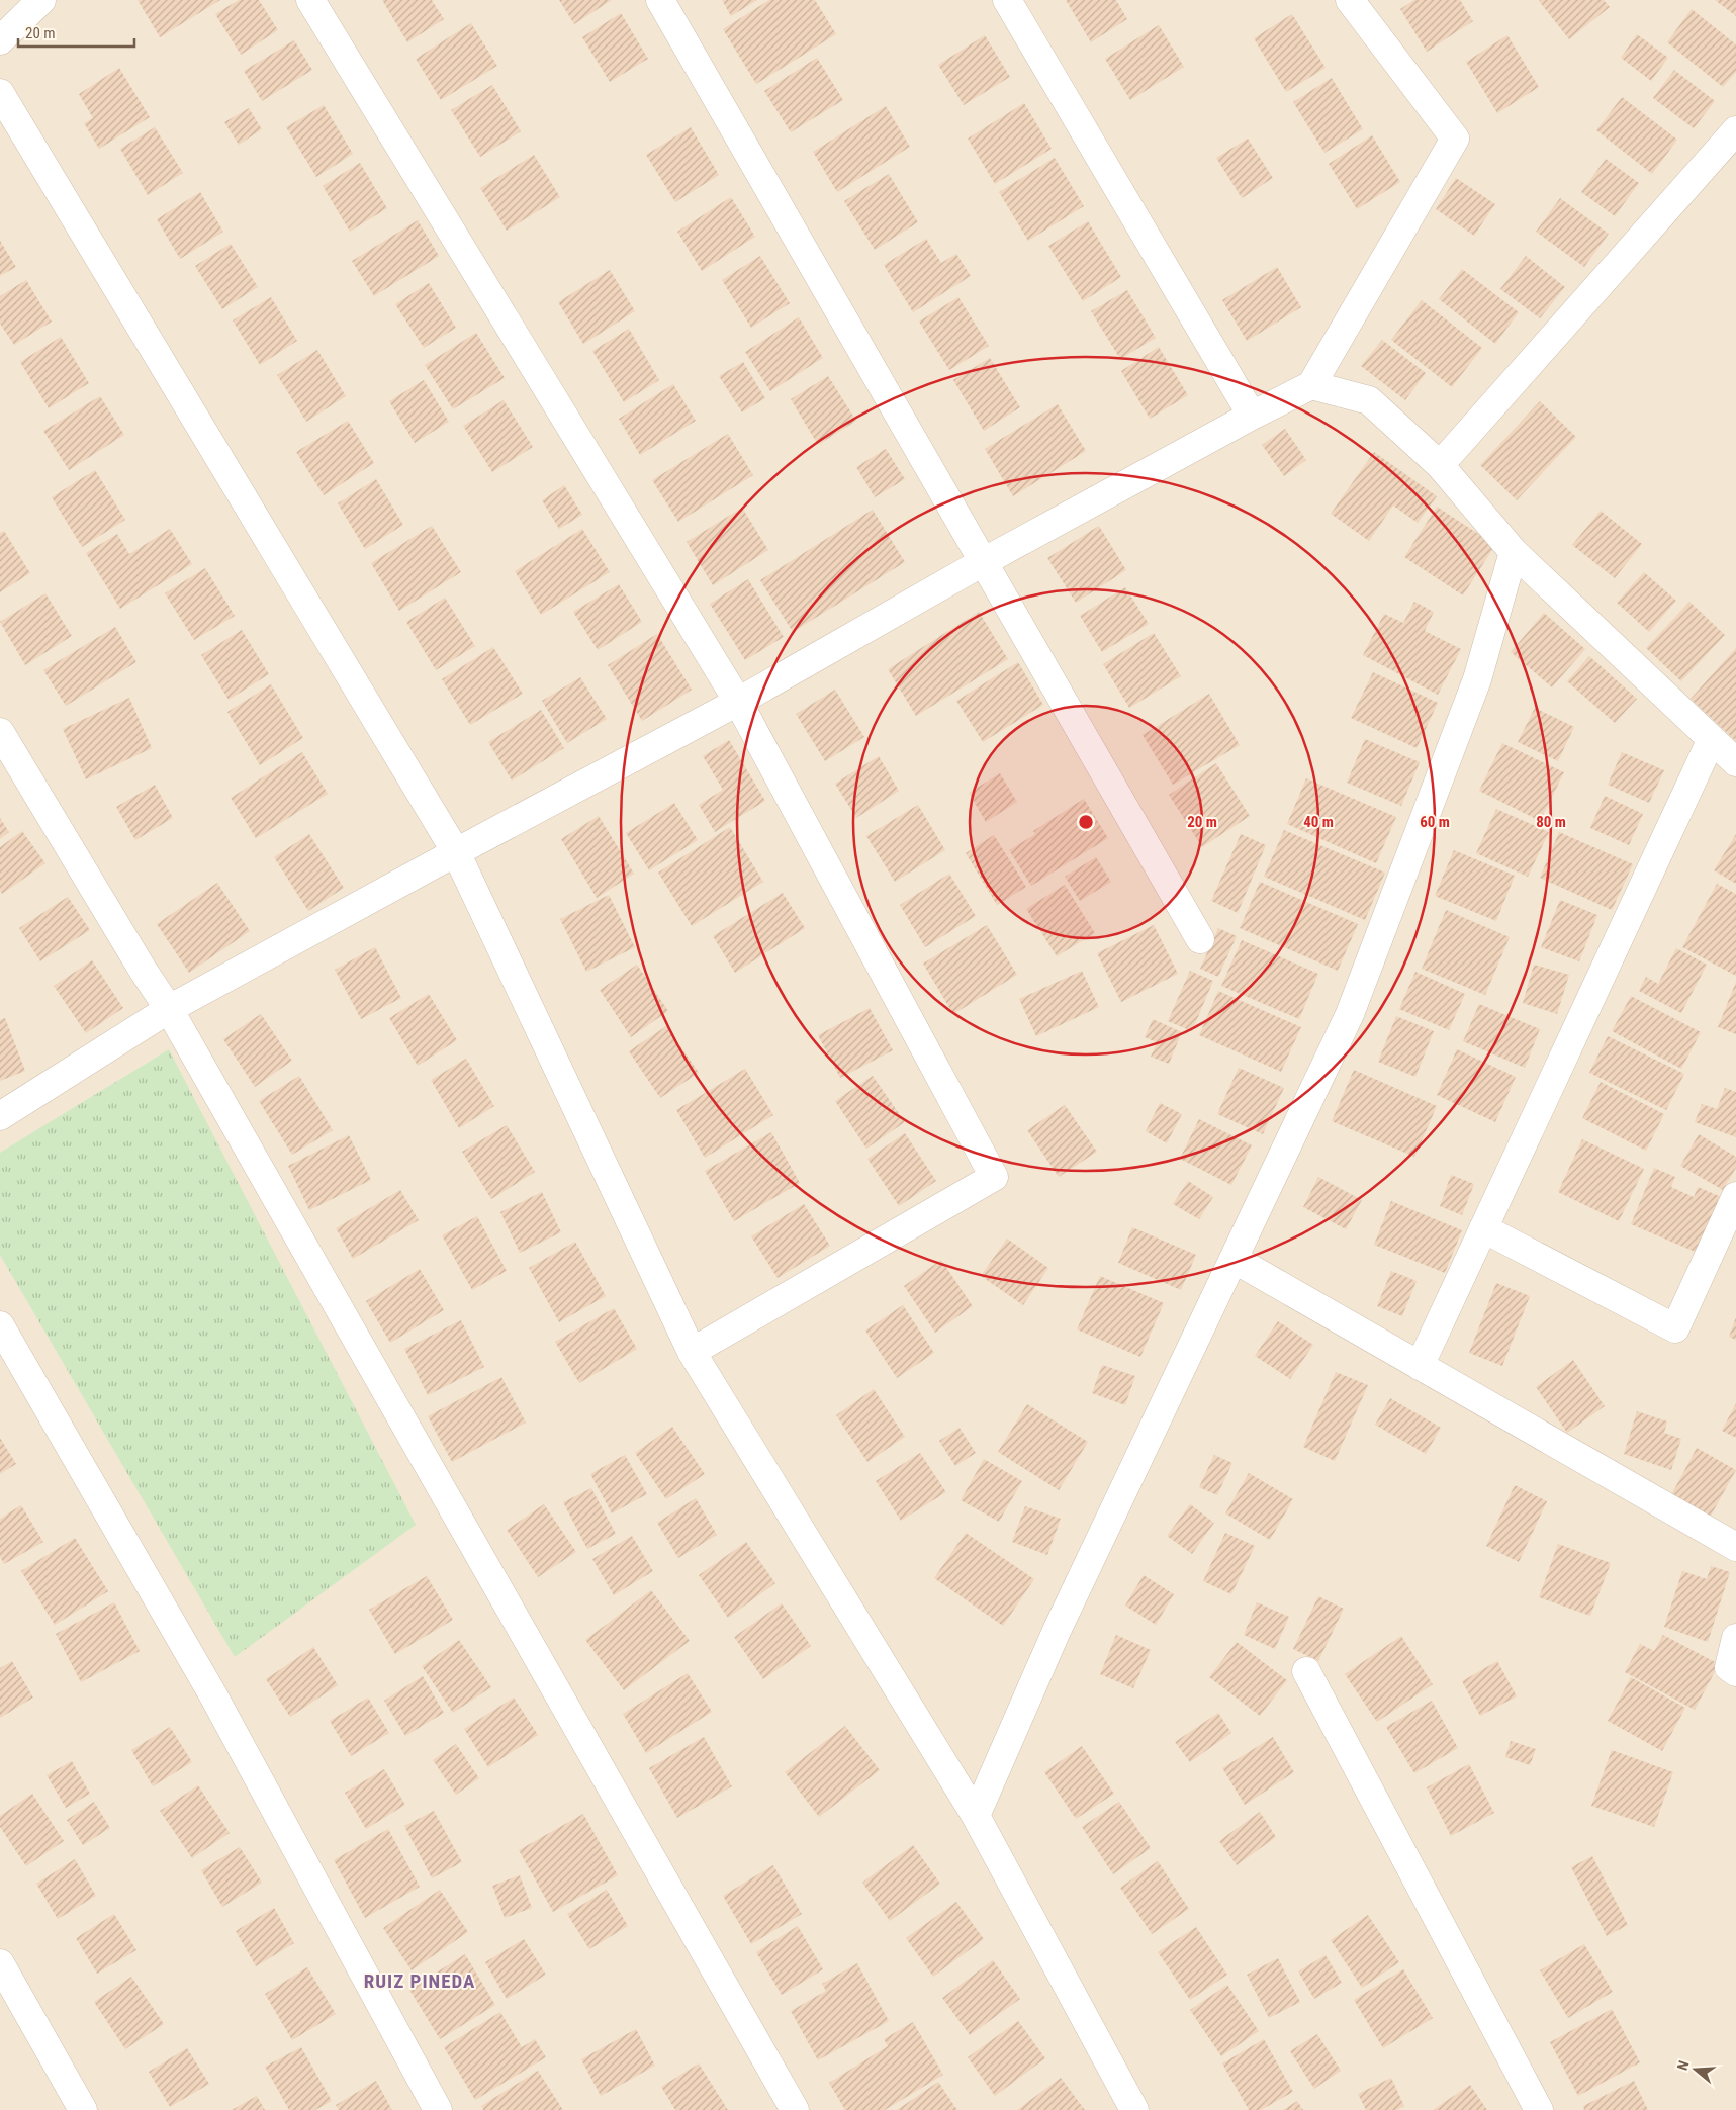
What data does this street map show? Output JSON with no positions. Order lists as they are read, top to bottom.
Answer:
{
  "districts": ["RUIZ PINEDA"],
  "scale_bar": "20 m",
  "north": "left",
  "rings": [
    "20 m",
    "40 m",
    "60 m",
    "80 m"
  ]
}
